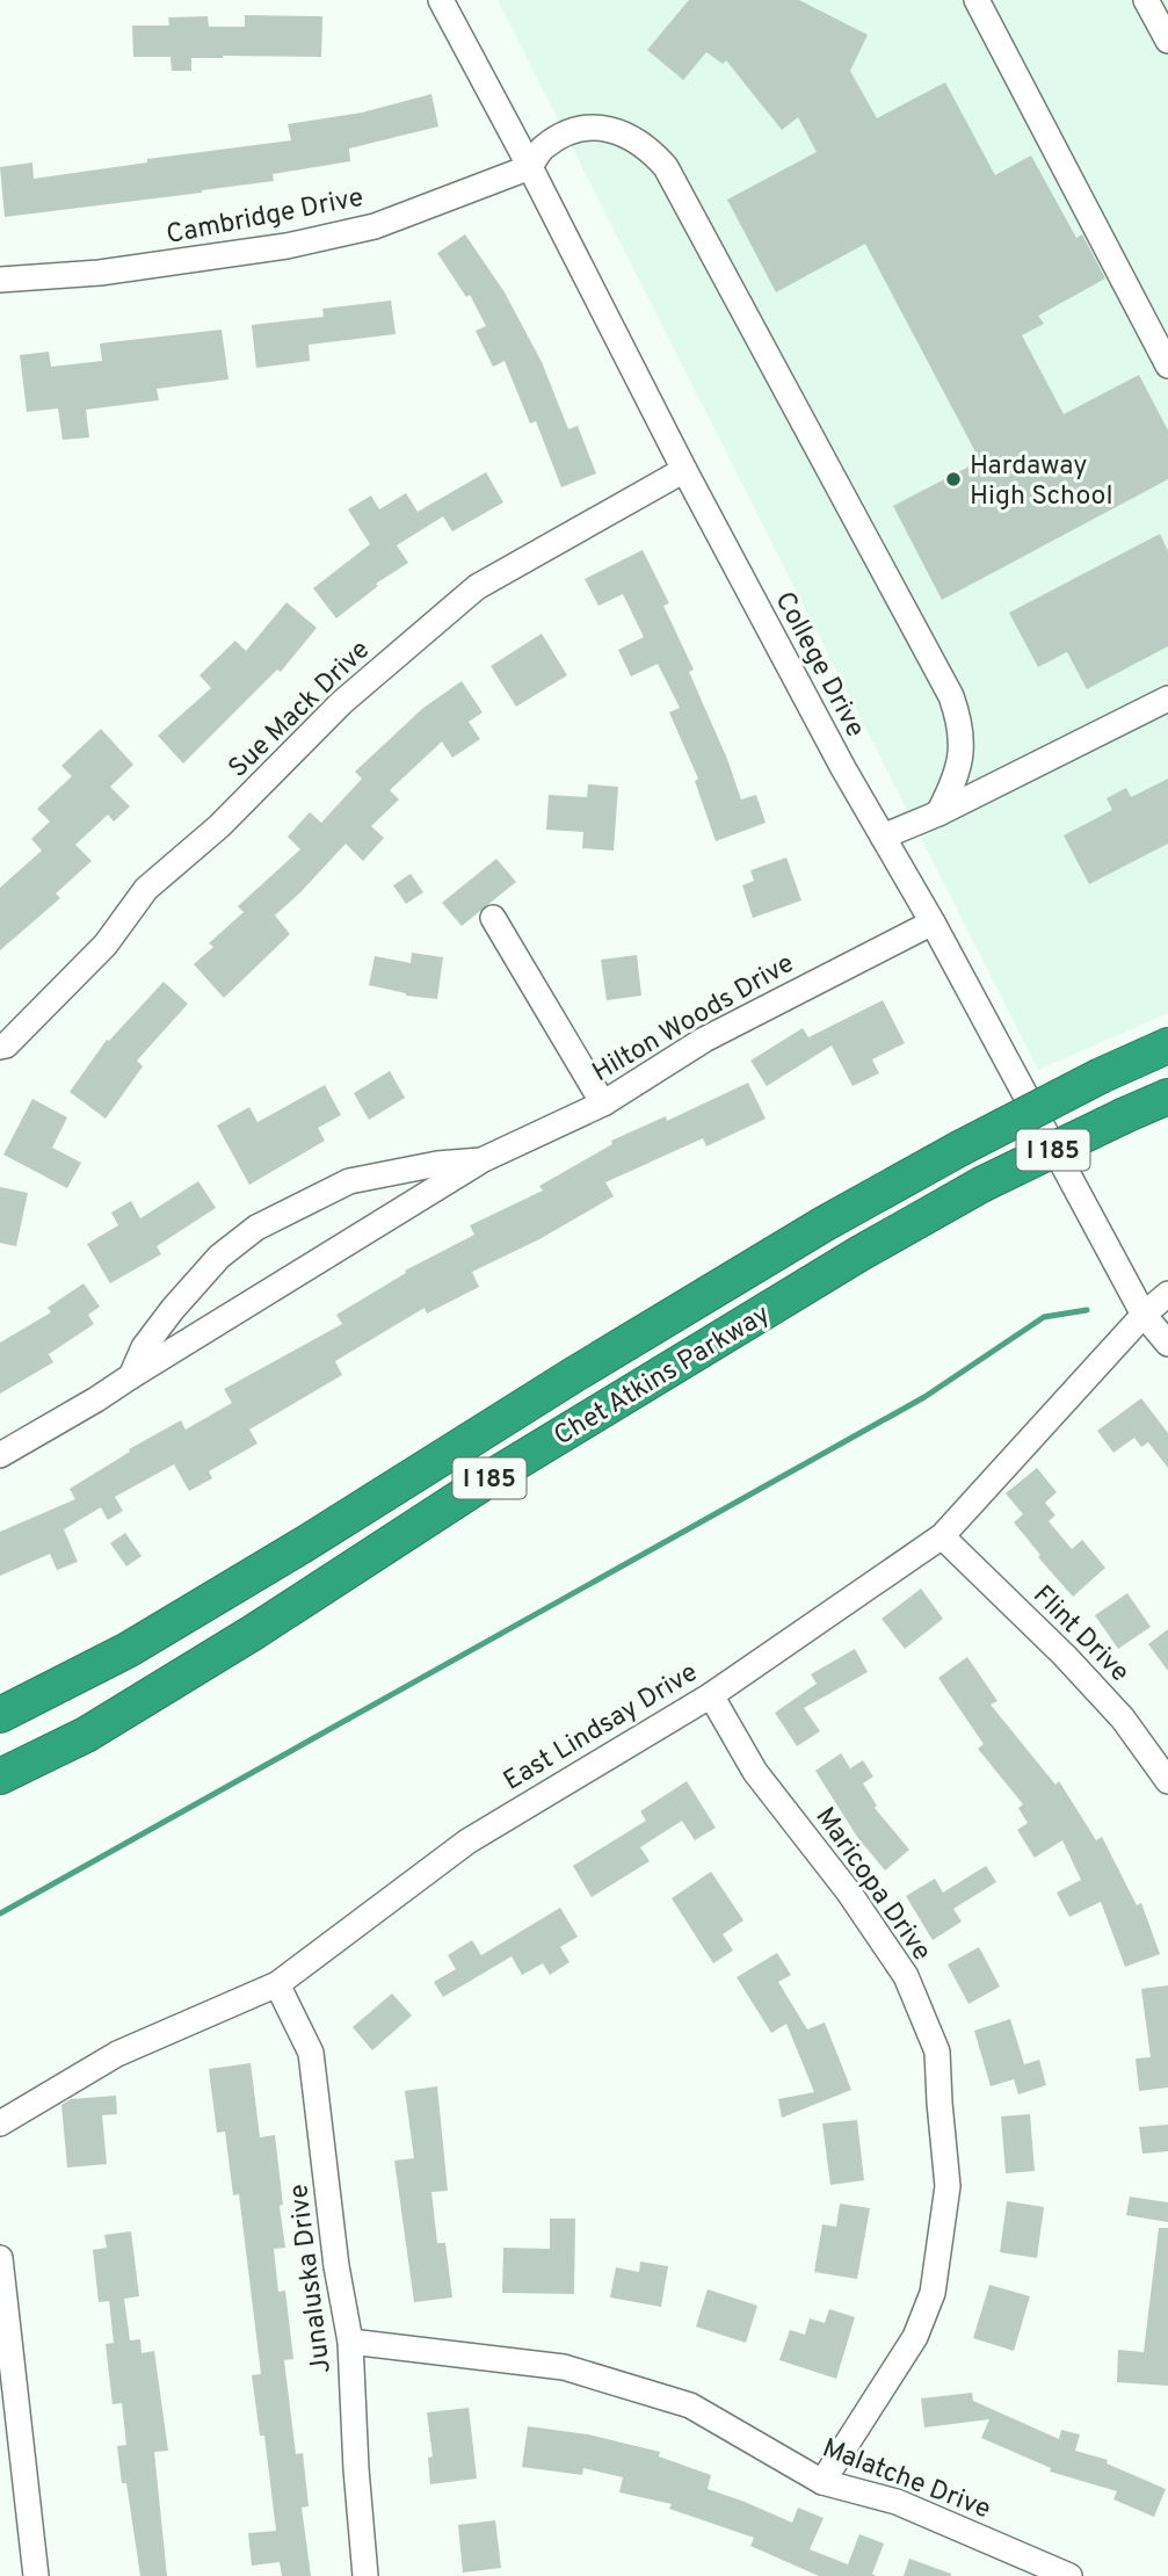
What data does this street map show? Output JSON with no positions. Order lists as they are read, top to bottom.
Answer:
{
  "streets": {
    "highway": ["I 185", "Chet Atkins Parkway"],
    "street": [
      "Cambridge Drive",
      "College Drive",
      "Sue Mack Drive",
      "Hilton Woods Drive",
      "Flint Drive",
      "East Lindsay Drive",
      "Maricopa Drive",
      "Junaluska Drive",
      "Malatche Drive"
    ]
  },
  "crossings": [
    ["Cambridge Drive", "College Drive"],
    ["College Drive", "Sue Mack Drive"],
    ["College Drive", "Hilton Woods Drive"],
    ["College Drive", "East Lindsay Drive"],
    ["Flint Drive", "East Lindsay Drive"],
    ["East Lindsay Drive", "Maricopa Drive"],
    ["East Lindsay Drive", "Junaluska Drive"],
    ["Maricopa Drive", "Malatche Drive"],
    ["Junaluska Drive", "Malatche Drive"]
  ],
  "places": ["Hardaway High School"]
}
